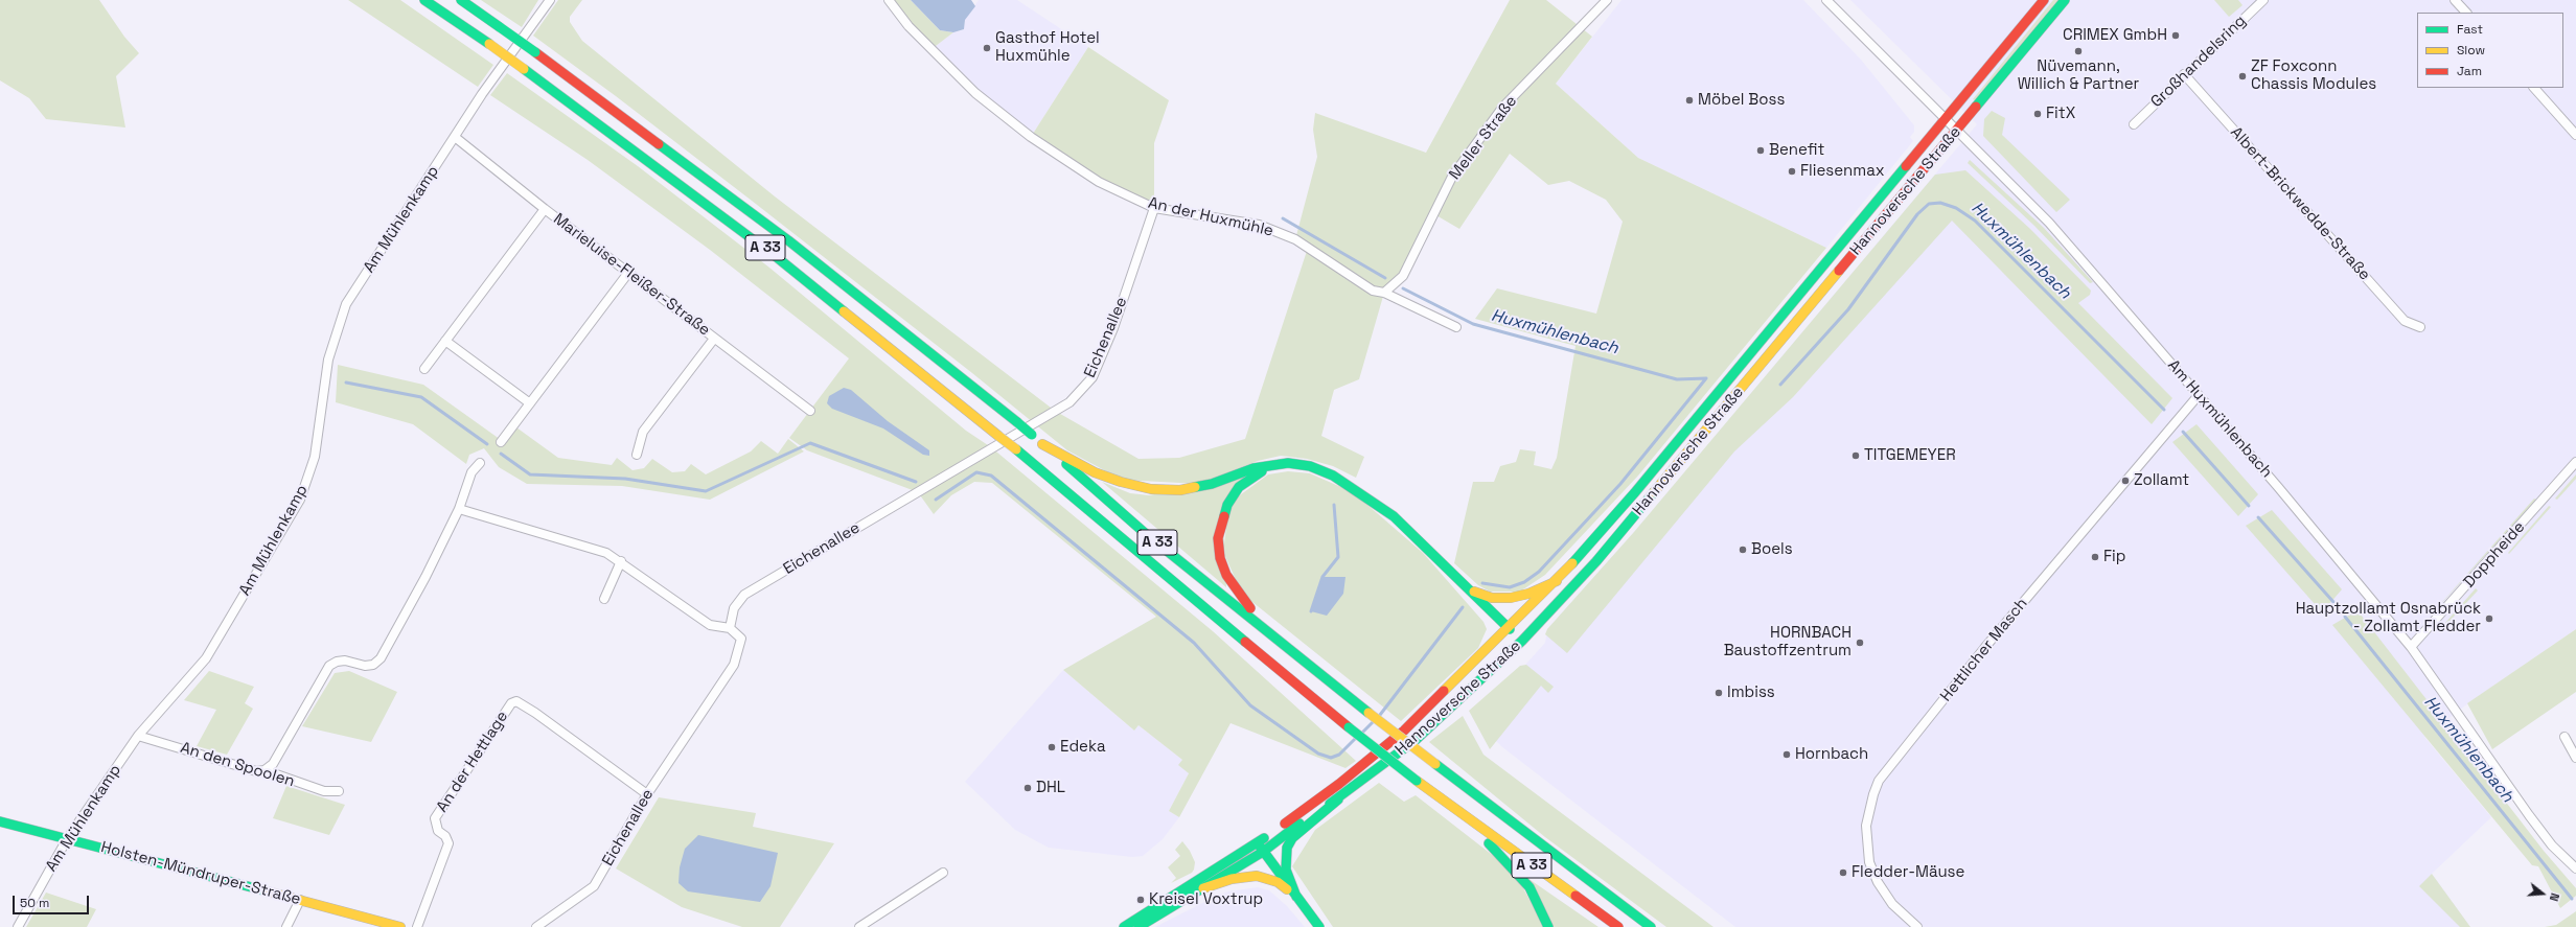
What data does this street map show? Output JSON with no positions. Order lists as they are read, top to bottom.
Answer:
{
  "streets": {
    "main road": ["Hannoversche Straße", "A 33", "Holsten-Mündruper-Straße"],
    "street": [
      "Großhandelsring",
      "Meller Straße",
      "Albert-Brickwedde-Straße",
      "An der Huxmühle",
      "Am Mühlenkamp",
      "Marieluise-Fleißer-Straße",
      "Eichenallee",
      "Am Huxmühlenbach",
      "Doppheide",
      "Hettlicher Masch",
      "An der Hettlage",
      "An den Spoolen"
    ]
  },
  "crossings": [
    ["Großhandelsring", "Albert-Brickwedde-Straße"],
    ["Meller Straße", "An der Huxmühle"],
    ["Hannoversche Straße", "Am Huxmühlenbach"],
    ["An der Huxmühle", "Eichenallee"],
    ["Am Mühlenkamp", "Marieluise-Fleißer-Straße"],
    ["Am Mühlenkamp", "An den Spoolen"],
    ["Am Mühlenkamp", "Holsten-Mündruper-Straße"],
    ["Eichenallee", "An der Hettlage"],
    ["Am Huxmühlenbach", "Doppheide"],
    ["Am Huxmühlenbach", "Hettlicher Masch"]
  ],
  "water": ["Huxmühlenbach"],
  "places": [
    "CRIMEX GmbH",
    "Gasthof Hotel Huxmühle",
    "Nüvemann, Willich & Partner",
    "ZF Foxconn Chassis Modules",
    "Möbel Boss",
    "FitX",
    "Benefit",
    "Fliesenmax",
    "TITGEMEYER",
    "Zollamt",
    "Boels",
    "Fip",
    "Hauptzollamt Osnabrück - Zollamt Fledder",
    "HORNBACH Baustoffzentrum",
    "Imbiss",
    "Edeka",
    "Hornbach",
    "DHL",
    "Fledder-Mäuse",
    "Kreisel Voxtrup"
  ],
  "legend": ["Fast", "Slow", "Jam"],
  "scale_bar": "50 m",
  "north": "right"
}
